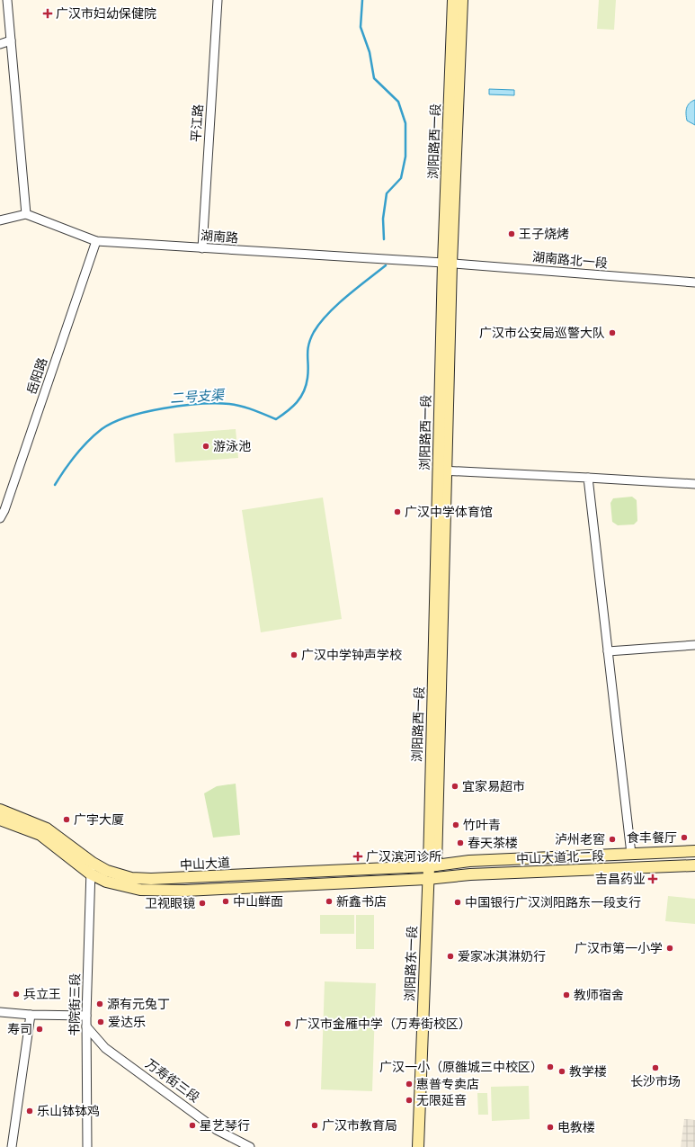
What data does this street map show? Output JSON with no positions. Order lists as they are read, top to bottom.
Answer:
{
  "streets": {
    "main road": [
      "浏阳路西一段",
      "中山大道北二段",
      "中山大道",
      "浏阳路东一段"
    ],
    "street": [
      "平江路",
      "湖南路",
      "湖南路北一段",
      "岳阳路",
      "书院街三段",
      "万寿街三段"
    ]
  },
  "crossings": [
    ["平江路", "湖南路"],
    ["浏阳路西一段", "湖南路"],
    ["浏阳路西一段", "湖南路北一段"],
    ["浏阳路西一段", "中山大道北二段"],
    ["浏阳路西一段", "中山大道"],
    ["浏阳路西一段", "浏阳路东一段"],
    ["湖南路", "湖南路北一段"],
    ["湖南路", "岳阳路"],
    ["中山大道北二段", "中山大道"],
    ["中山大道北二段", "浏阳路东一段"],
    ["中山大道", "浏阳路东一段"],
    ["中山大道", "书院街三段"],
    ["书院街三段", "万寿街三段"]
  ],
  "water": ["二号支渠"],
  "places": {
    "health": ["广汉市妇幼保健院", "广汉滨河诊所", "吉昌药业"],
    "other": [
      "王子烧烤",
      "广汉市公安局巡警大队",
      "游泳池",
      "广汉中学体育馆",
      "广汉中学钟声学校",
      "宜家易超市",
      "广宇大厦",
      "竹叶青",
      "食丰餐厅",
      "泸州老窖",
      "春天茶楼",
      "中山鲜面",
      "新鑫书店",
      "中国银行广汉浏阳路东一段支行",
      "卫视眼镜",
      "广汉市第一小学",
      "爱家冰淇淋奶行",
      "兵立王",
      "教师宿舍",
      "源有元兔丁",
      "爱达乐",
      "广汉市金雁中学（万寿街校区）",
      "寿司",
      "广汉一小（原雒城三中校区）",
      "长沙市场",
      "教学楼",
      "惠普专卖店",
      "无限延音",
      "乐山钵钵鸡",
      "星艺琴行",
      "广汉市教育局",
      "电教楼"
    ]
  }
}
